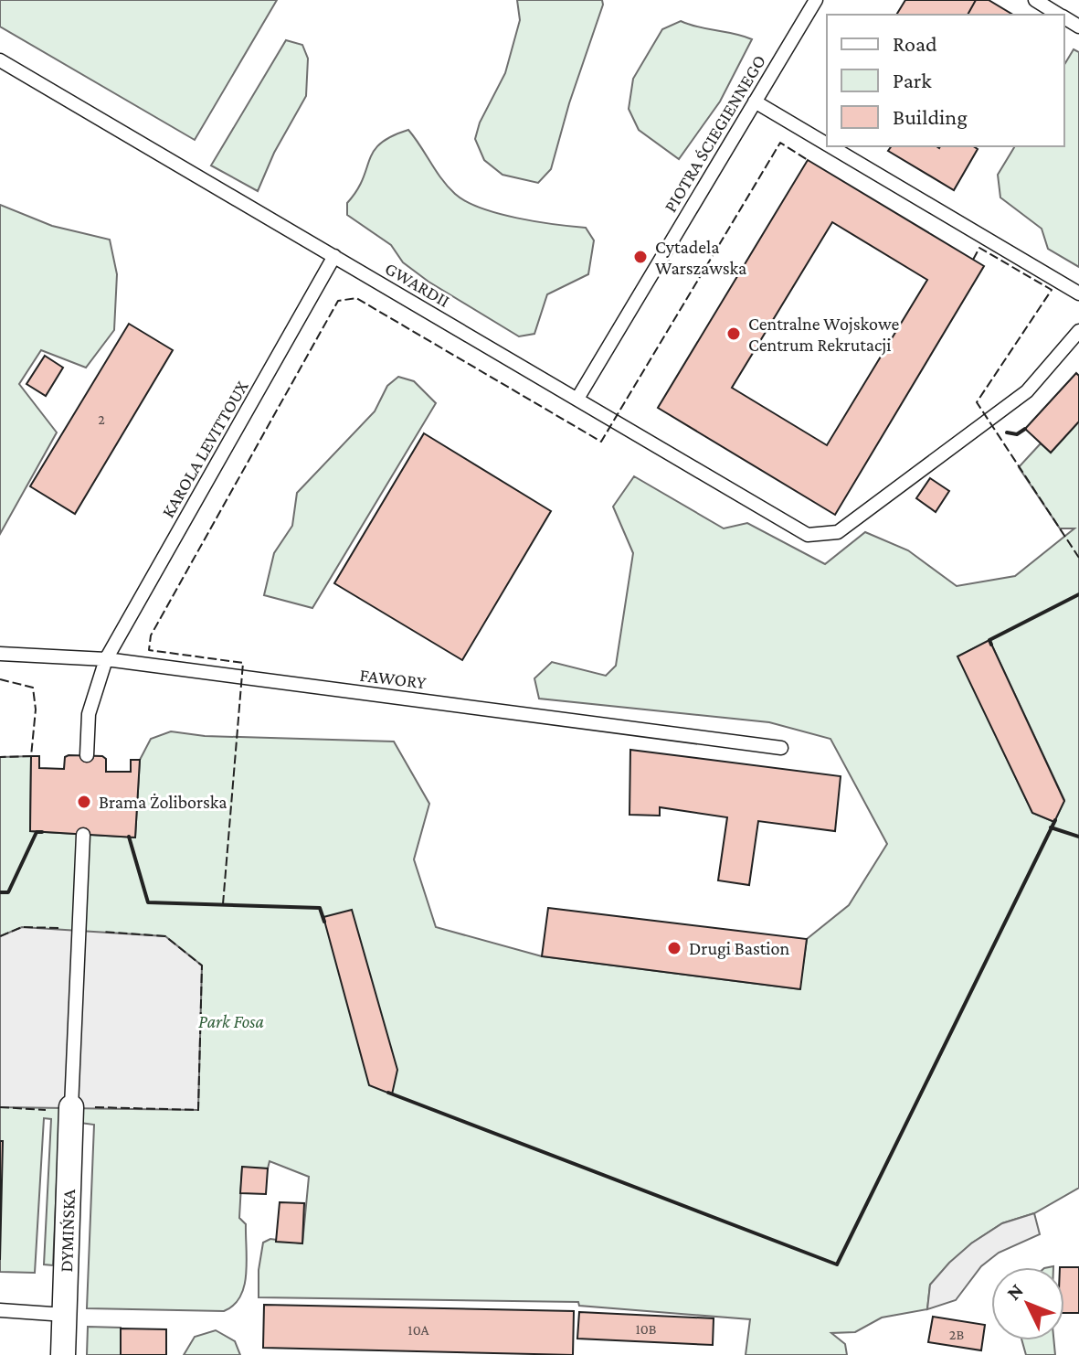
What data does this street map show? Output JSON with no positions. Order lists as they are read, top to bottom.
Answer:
{
  "streets": {
    "street": ["DYMIŃSKA"],
    "lane": [
      "PIOTRA ŚCIEGIENNEGO",
      "GWARDII",
      "KAROLA LEVITTOUX",
      "FAWORY"
    ]
  },
  "crossings": [
    ["PIOTRA ŚCIEGIENNEGO", "GWARDII"],
    ["GWARDII", "KAROLA LEVITTOUX"],
    ["KAROLA LEVITTOUX", "FAWORY"]
  ],
  "parks": ["Park Fosa"],
  "places": [
    "Cytadela Warszawska",
    "Centralne Wojskowe Centrum Rekrutacji",
    "Brama Żoliborska",
    "Drugi Bastion"
  ],
  "house_numbers": [
    "2",
    "10B",
    "10A",
    "2B"
  ],
  "legend": ["Road", "Park", "Building"],
  "north": "top left"
}
